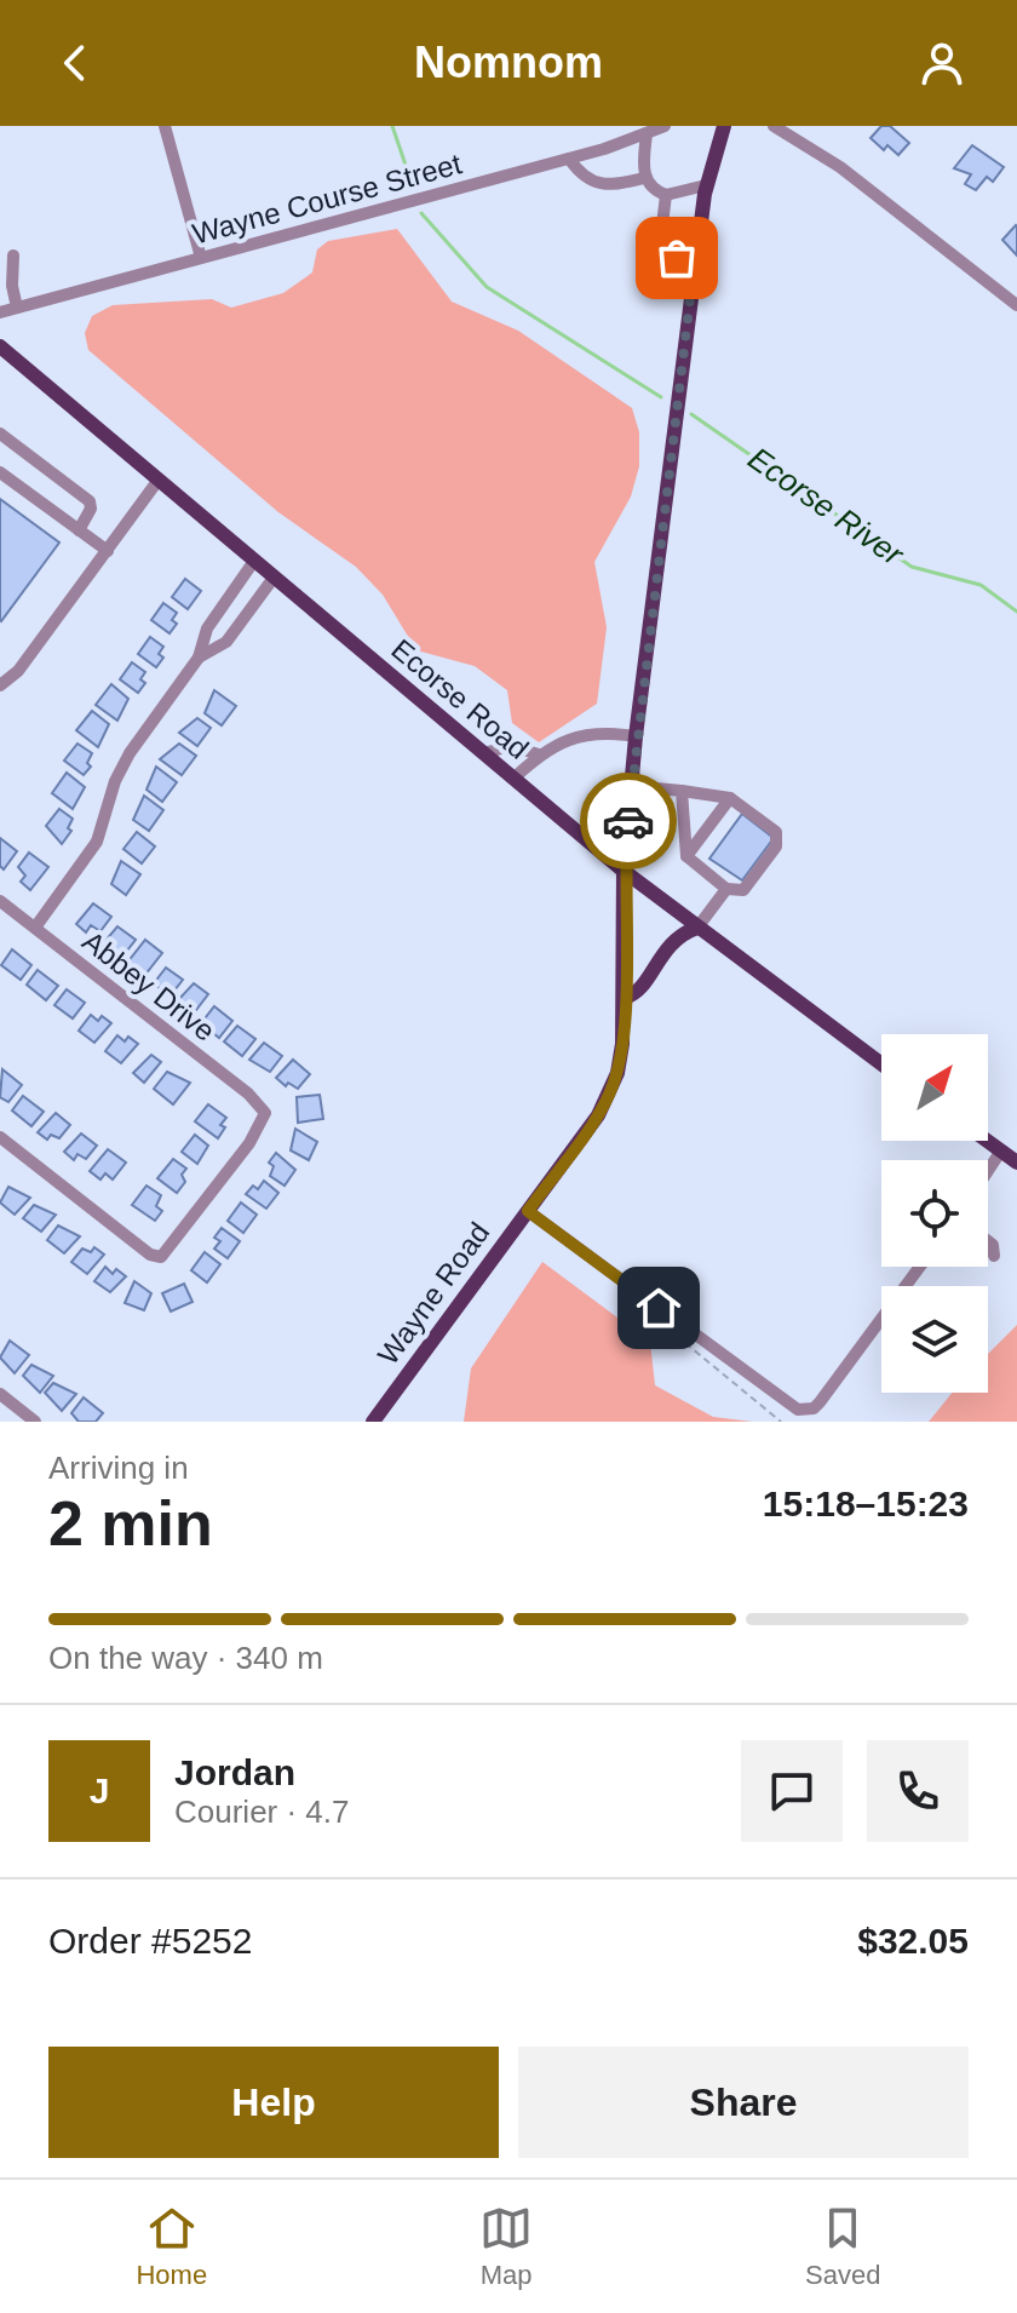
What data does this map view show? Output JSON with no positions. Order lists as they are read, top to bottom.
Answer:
{
  "streets": {
    "main road": ["Ecorse Road", "Wayne Road"],
    "street": ["Wayne Course Street", "Abbey Drive"]
  },
  "crossings": [
    ["Ecorse Road", "Wayne Road"]
  ],
  "water": ["Ecorse River"],
  "north": "top right",
  "page": {
    "header": "Nomnom",
    "heading": ["2 min", "Arriving in", "15:18–15:23"],
    "panel": [
      "Jordan",
      "Courier · 4.7",
      "Order #5252",
      "$32.05"
    ],
    "bar": "On the way · 340 m",
    "round": "J",
    "buttons": ["Help", "Share"],
    "tabs": ["Home", "Map", "Saved"]
  }
}
